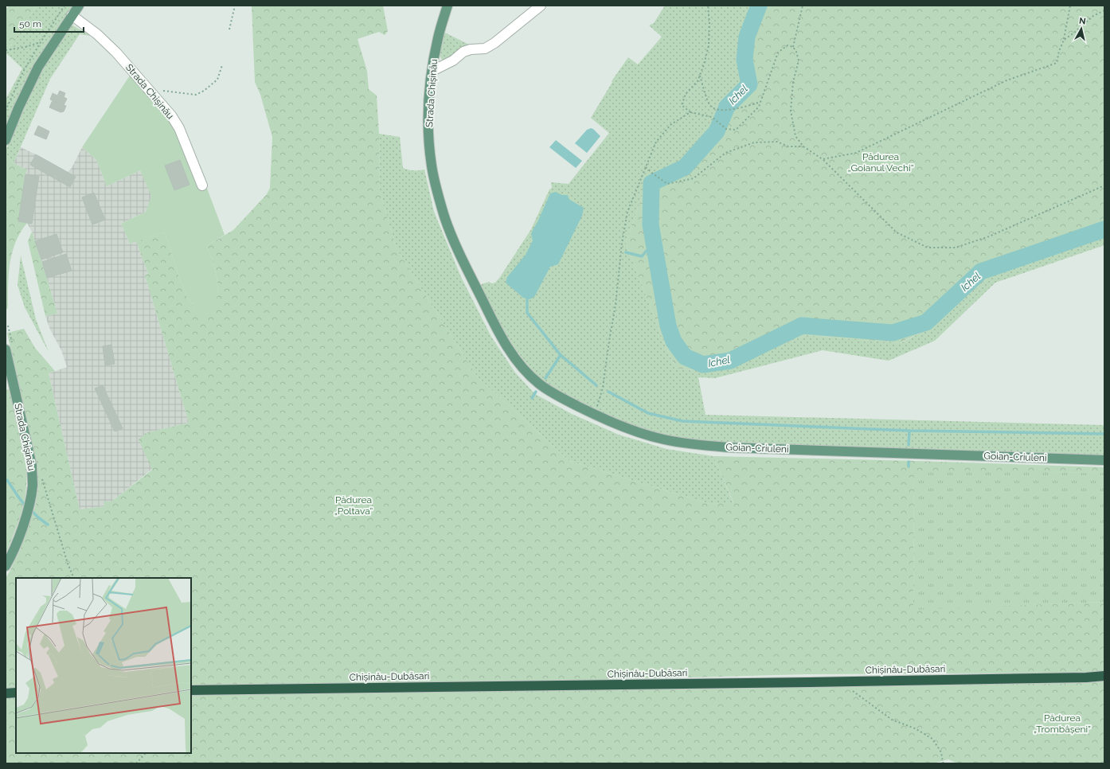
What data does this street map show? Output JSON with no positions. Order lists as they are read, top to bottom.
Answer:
{
  "streets": {
    "highway": ["Chișinău-Dubăsari"],
    "main road": ["Strada Chișinău", "Goian-Criuleni"]
  },
  "crossings": [
    ["Strada Chișinău", "Goian-Criuleni"]
  ],
  "water": ["Ichel"],
  "parks": ["Pădurea „Goianul Vechi”", "Pădurea „Poltava”", "Pădurea „Trombășeni”"],
  "scale_bar": "50 m",
  "north": "top"
}
